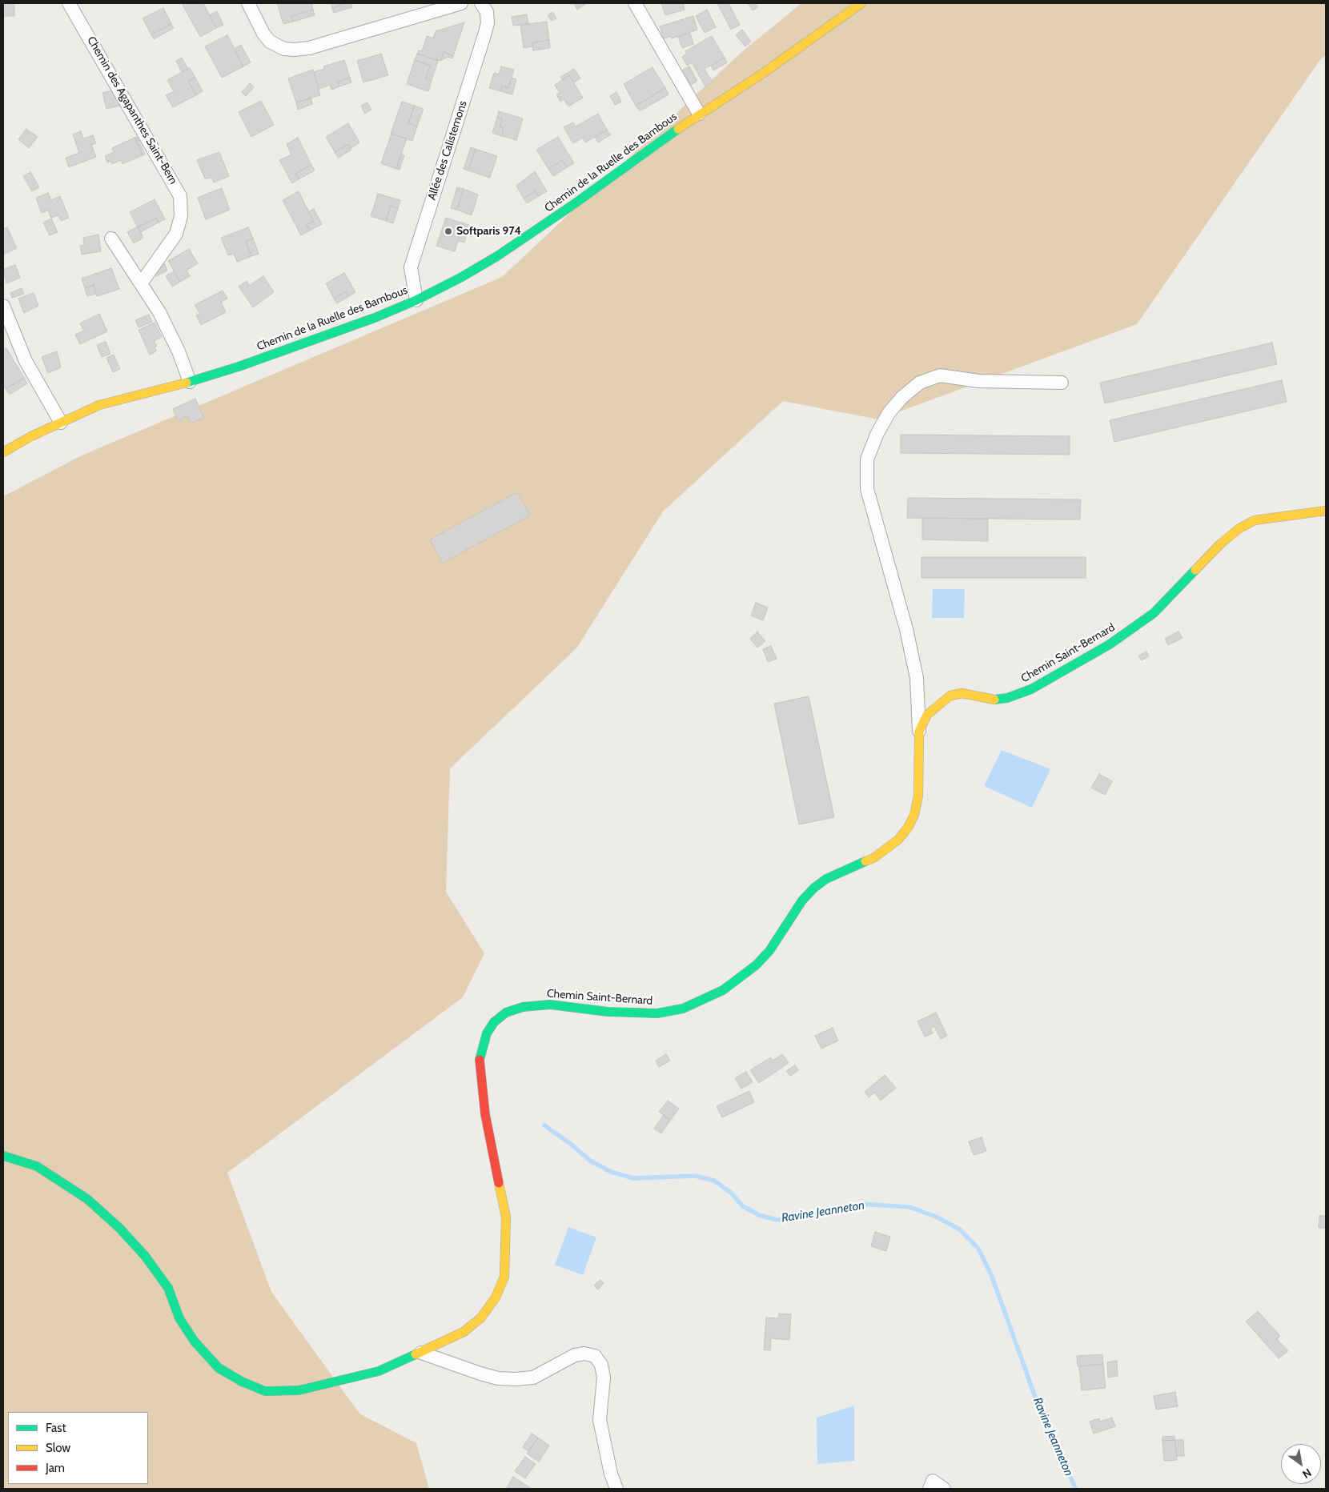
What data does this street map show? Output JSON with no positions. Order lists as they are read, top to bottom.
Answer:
{
  "streets": {
    "street": [
      "Chemin des Agapanthes Saint-Bern",
      "Allée des Calistemons",
      "Chemin de la Ruelle des Bambous",
      "Chemin Saint-Bernard"
    ]
  },
  "crossings": [
    ["Allée des Calistemons", "Chemin de la Ruelle des Bambous"]
  ],
  "water": ["Ravine Jeanneton"],
  "places": ["Softparis 974"],
  "legend": ["Fast", "Slow", "Jam"],
  "north": "bottom right"
}
